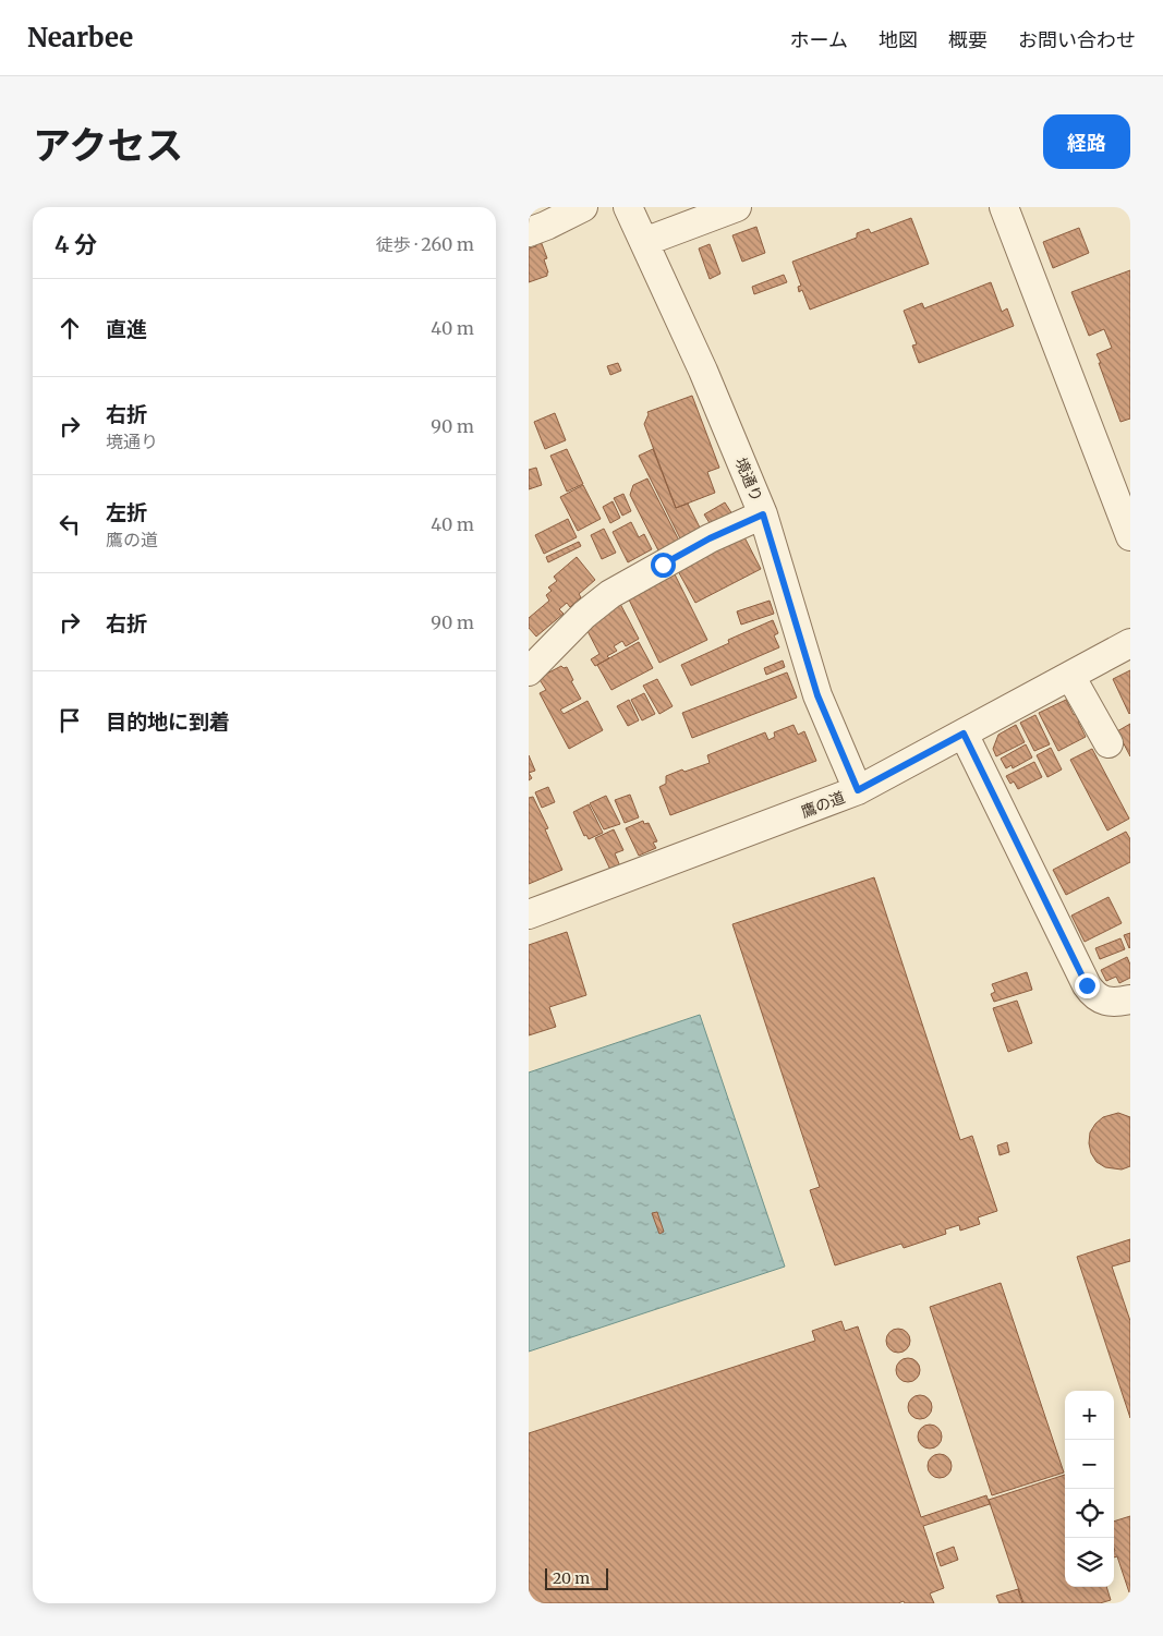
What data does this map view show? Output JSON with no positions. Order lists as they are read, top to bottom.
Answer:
{
  "streets": {
    "street": ["境通り", "鷹の道"]
  },
  "crossings": [
    ["境通り", "鷹の道"]
  ],
  "scale_bar": "20 m",
  "page": {
    "header": "Nearbee",
    "nav": [
      "ホーム",
      "地図",
      "概要",
      "お問い合わせ"
    ],
    "title": "アクセス",
    "buttons": "経路",
    "heading": ["4 分", "徒歩 · 260 m"],
    "list": [
      ["直進", "40 m"],
      ["右折", "境通り", "90 m"],
      ["左折", "鷹の道", "40 m"],
      ["右折", "90 m"],
      "目的地に到着"
    ],
    "map_buttons": ["+", "−"],
    "scale": "20 m"
  }
}
